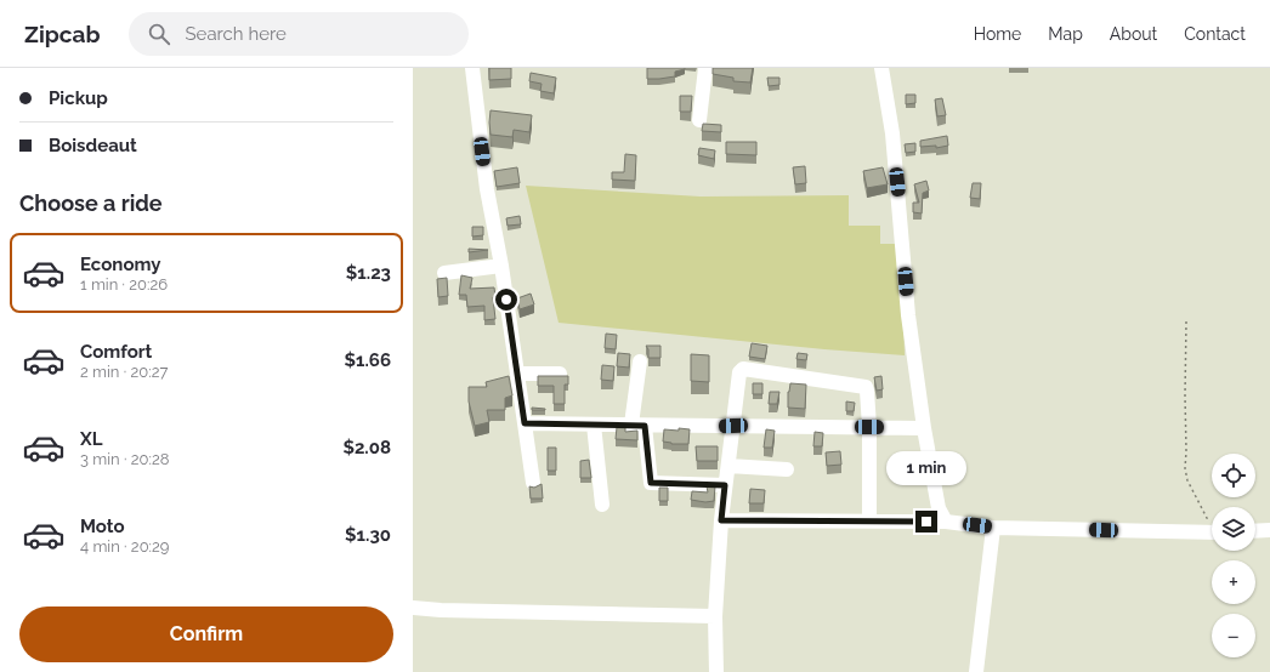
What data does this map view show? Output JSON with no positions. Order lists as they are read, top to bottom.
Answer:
{
  "page": {
    "header": "Zipcab",
    "search": "Search here",
    "nav": [
      "Home",
      "Map",
      "About",
      "Contact"
    ],
    "banner": ["Pickup", "Boisdeaut"],
    "heading": "Choose a ride",
    "list": [
      {
        "name": "Economy",
        "note": "1 min · 20:26",
        "value": "$1.23"
      },
      {
        "name": "Comfort",
        "note": "2 min · 20:27",
        "value": "$1.66"
      },
      {
        "name": "XL",
        "note": "3 min · 20:28",
        "value": "$2.08"
      },
      {
        "name": "Moto",
        "note": "4 min · 20:29",
        "value": "$1.30"
      }
    ],
    "bubble": "1 min",
    "map_buttons": ["+", "−"],
    "buttons": "Confirm"
  }
}
